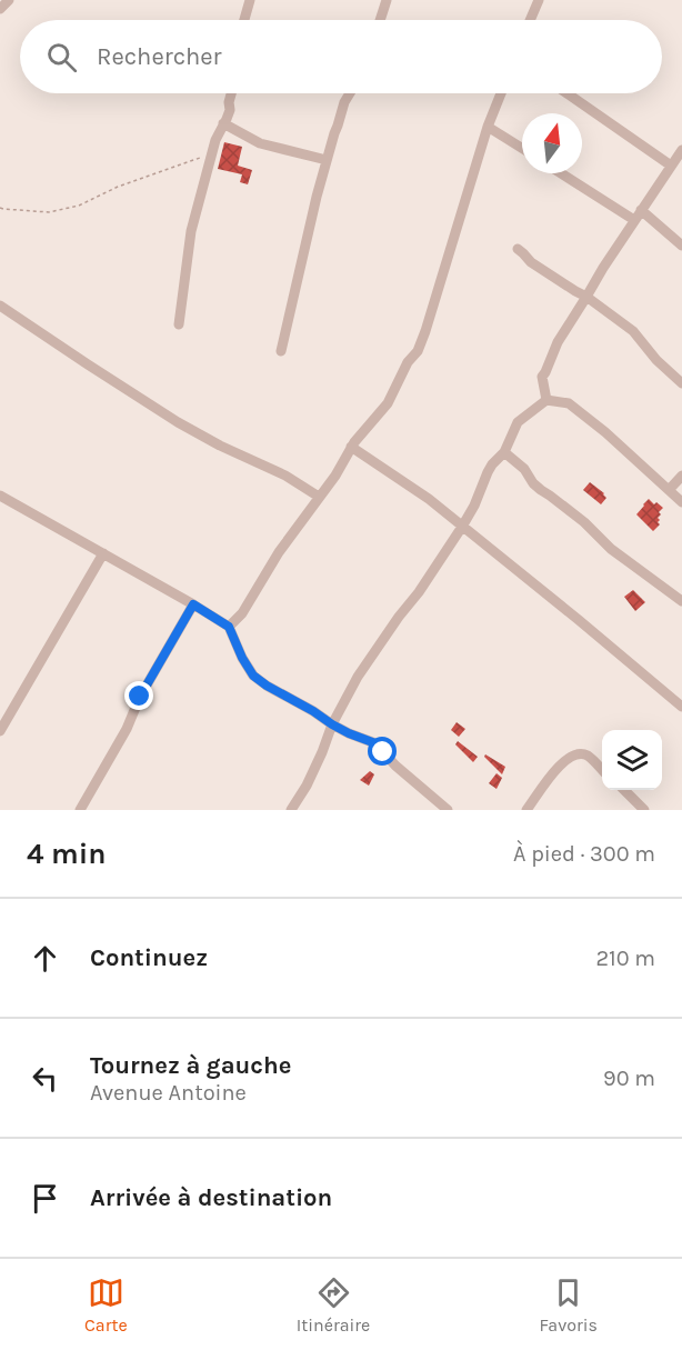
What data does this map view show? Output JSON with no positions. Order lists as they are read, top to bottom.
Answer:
{
  "north": "top",
  "page": {
    "search": "Rechercher",
    "heading": ["4 min", "À pied · 300 m"],
    "list": [
      ["Continuez", "210 m"],
      ["Tournez à gauche", "Avenue Antoine", "90 m"],
      "Arrivée à destination"
    ],
    "nav": ["Carte", "Itinéraire", "Favoris"]
  }
}
